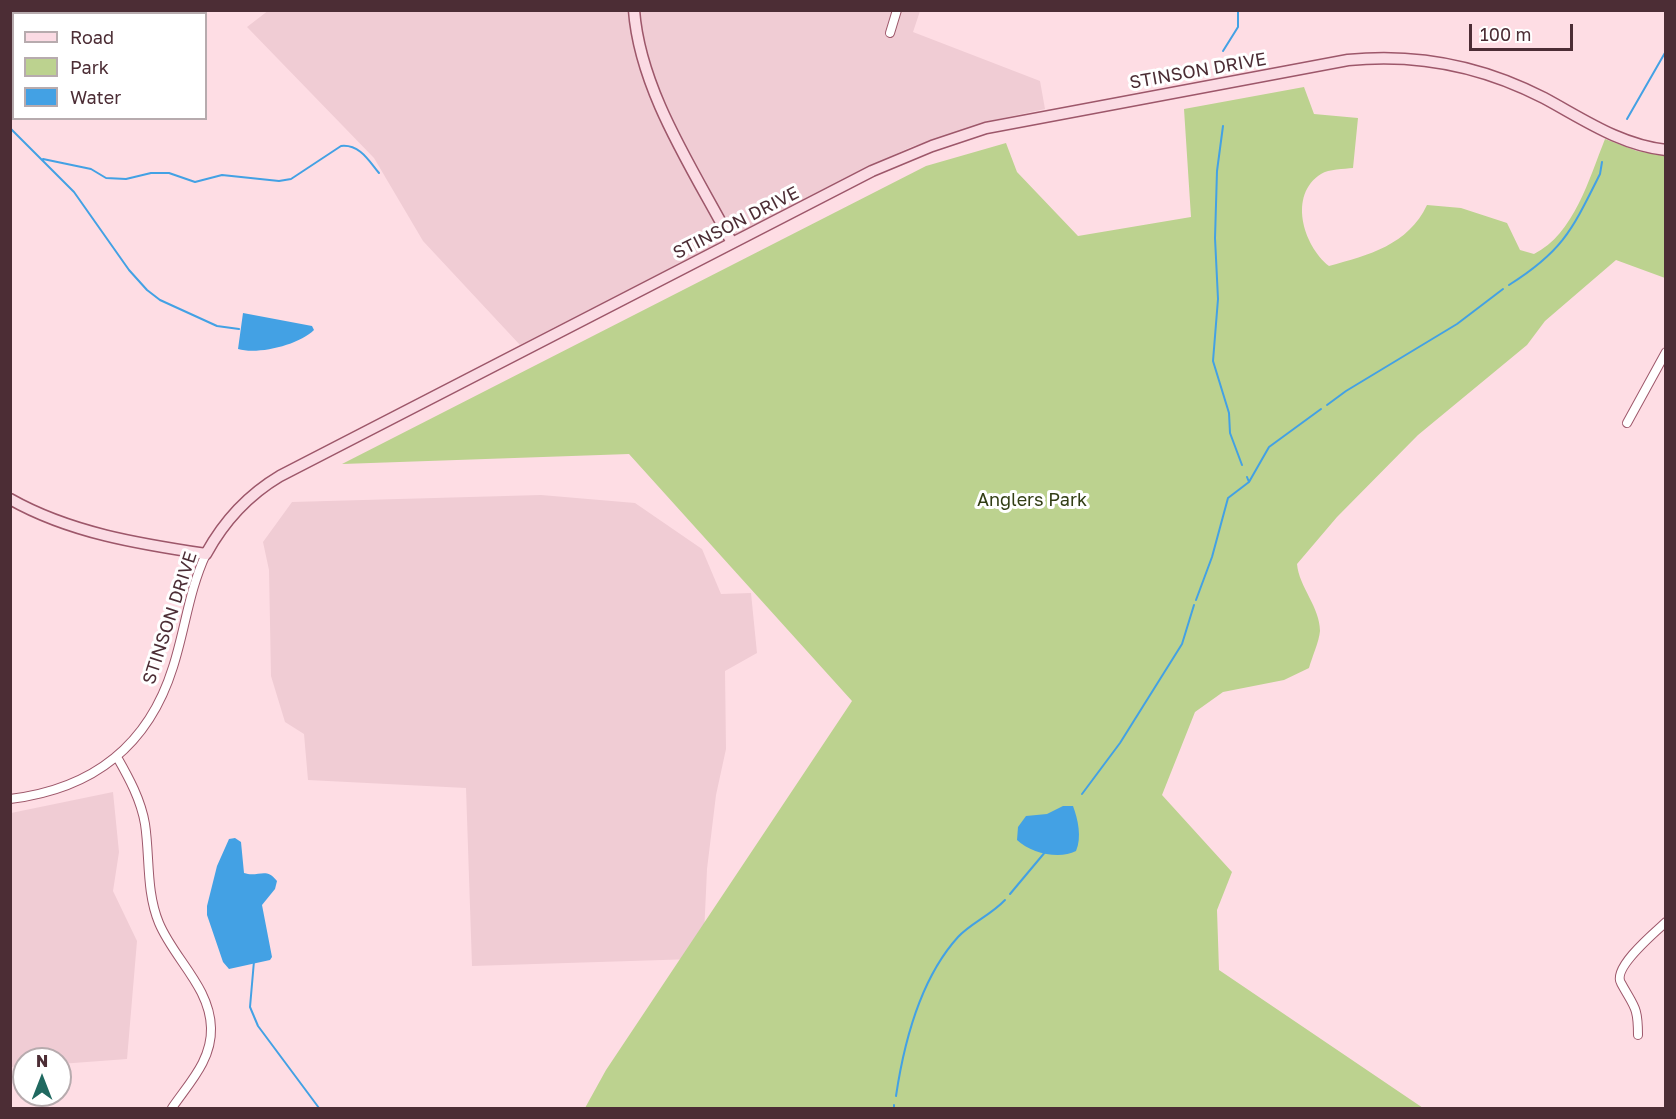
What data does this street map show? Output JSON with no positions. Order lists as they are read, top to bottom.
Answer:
{
  "streets": {
    "street": ["STINSON DRIVE"]
  },
  "parks": ["Anglers Park"],
  "legend": ["Road", "Park", "Water"],
  "scale_bar": "100 m",
  "north": "top"
}
